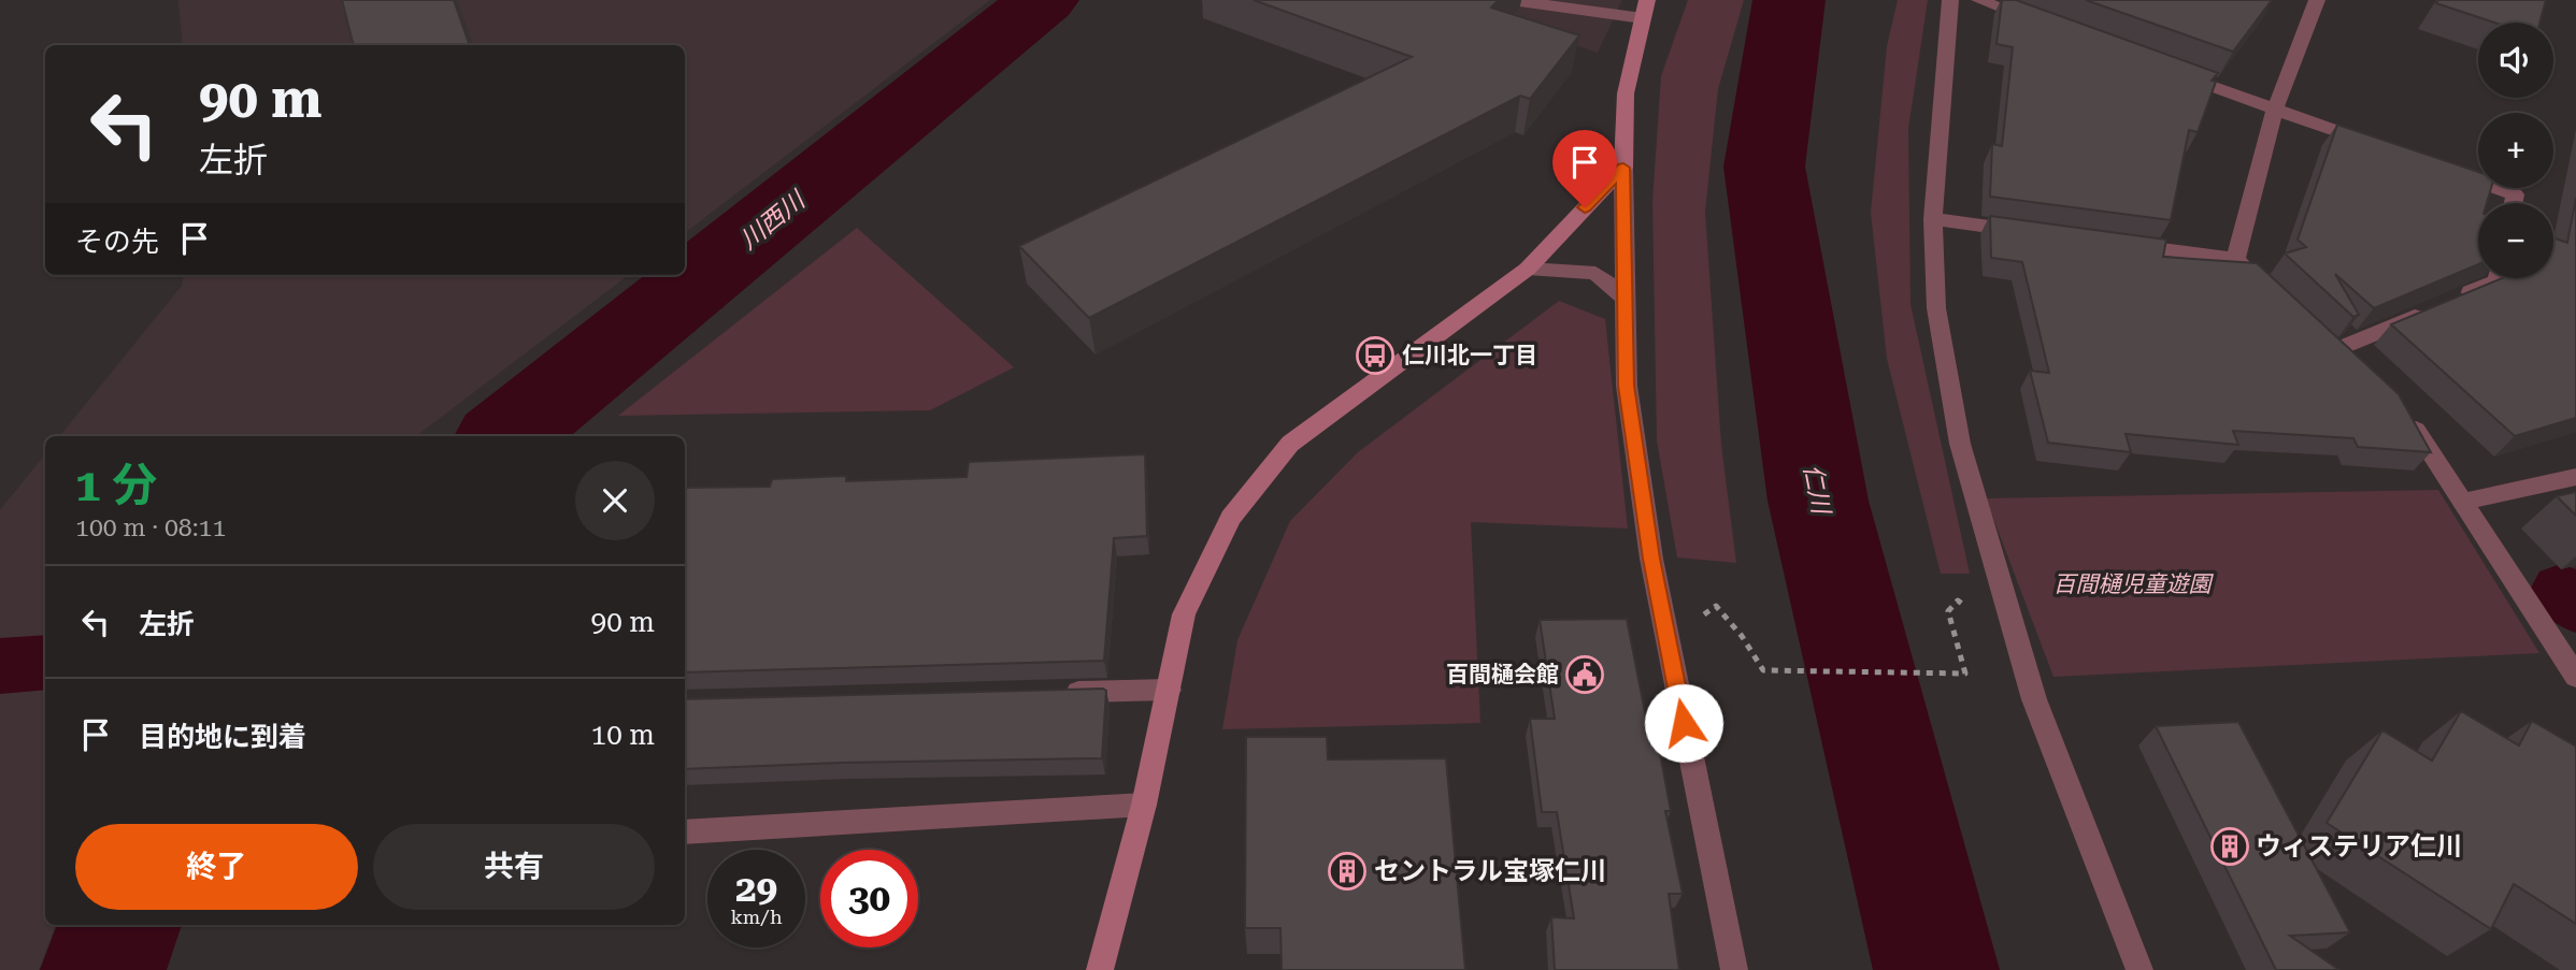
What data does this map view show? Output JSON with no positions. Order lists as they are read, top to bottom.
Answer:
{
  "water": ["川西川", "仁川"],
  "parks": ["百間樋児童遊園"],
  "places": {
    "bus stop": ["仁川北一丁目"],
    "public building": ["百間樋会館"],
    "building": ["ウィステリア仁川", "セントラル宝塚仁川"]
  },
  "page": {
    "map_buttons": ["+", "−"],
    "turn": ["90 m", "左折"],
    "then": "その先",
    "heading": ["1 分", "100 m · 08:11"],
    "list": [
      {
        "name": "左折",
        "value": "90 m"
      },
      {
        "name": "目的地に到着",
        "value": "10 m"
      }
    ],
    "buttons": ["終了", "共有"],
    "speed": "29 km/h",
    "limit": "30"
  }
}
